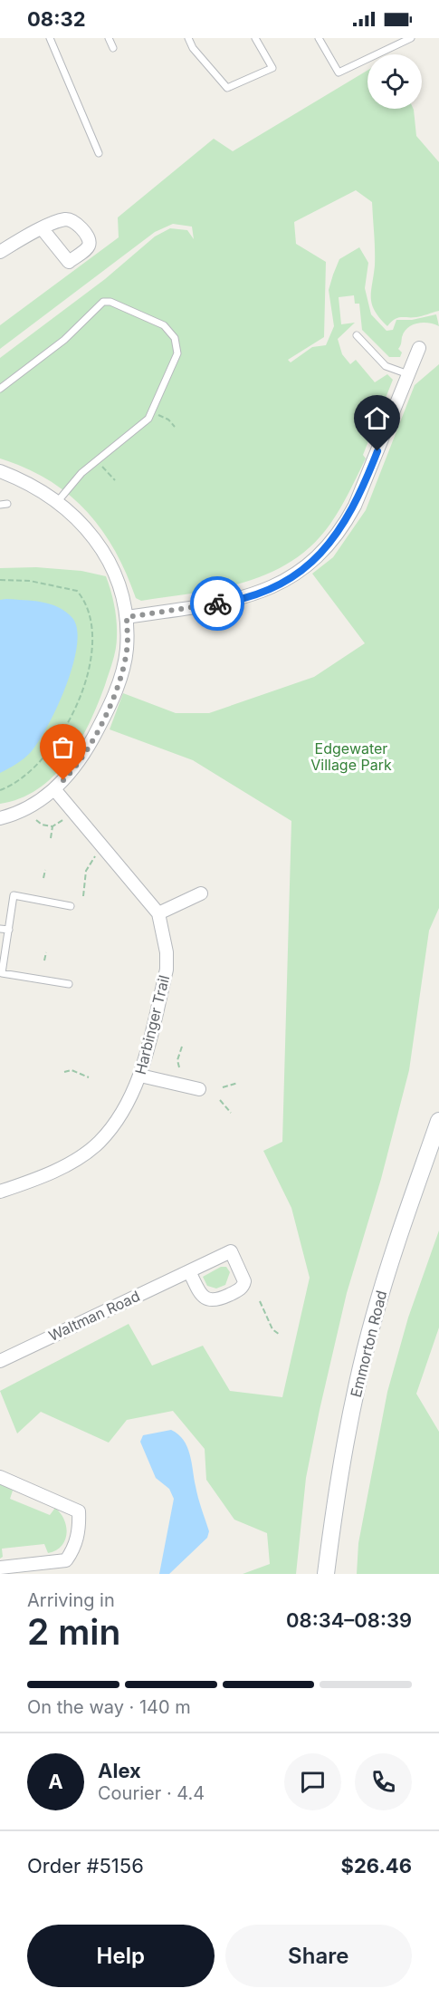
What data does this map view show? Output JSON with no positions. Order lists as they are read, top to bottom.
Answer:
{
  "streets": {
    "main road": ["Emmorton Road"],
    "street": ["Harbinger Trail", "Waltman Road"]
  },
  "parks": ["Edgewater Village Park"],
  "page": {
    "status": "08:32",
    "heading": ["2 min", "Arriving in", "08:34–08:39"],
    "panel": [
      "Alex",
      "Courier · 4.4",
      "Order #5156",
      "$26.46"
    ],
    "bar": "On the way · 140 m",
    "round": "A",
    "buttons": ["Help", "Share"]
  }
}
